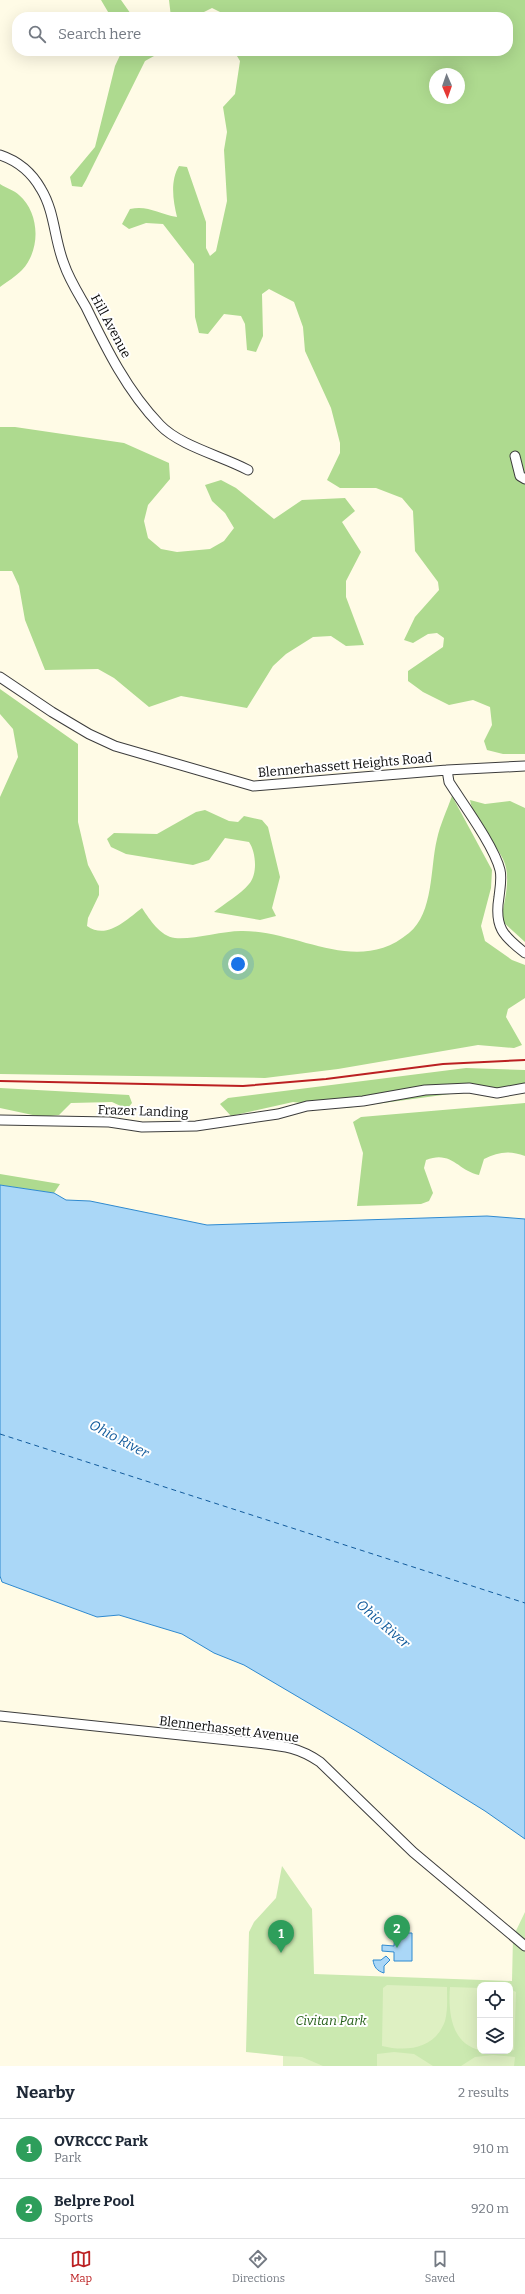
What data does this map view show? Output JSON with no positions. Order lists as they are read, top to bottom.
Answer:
{
  "streets": {
    "street": [
      "Hill Avenue",
      "Blennerhassett Heights Road",
      "Frazer Landing",
      "Blennerhassett Avenue"
    ]
  },
  "water": ["Ohio River"],
  "parks": ["Civitan Park"],
  "north": "bottom",
  "page": {
    "search": "Search here",
    "pins": ["2", "1"],
    "heading": ["Nearby", "2 results"],
    "list": [
      {
        "mark": "1",
        "name": "OVRCCC Park",
        "note": "Park",
        "value": "910 m"
      },
      {
        "mark": "2",
        "name": "Belpre Pool",
        "note": "Sports",
        "value": "920 m"
      }
    ],
    "nav": ["Map", "Directions", "Saved"]
  }
}
